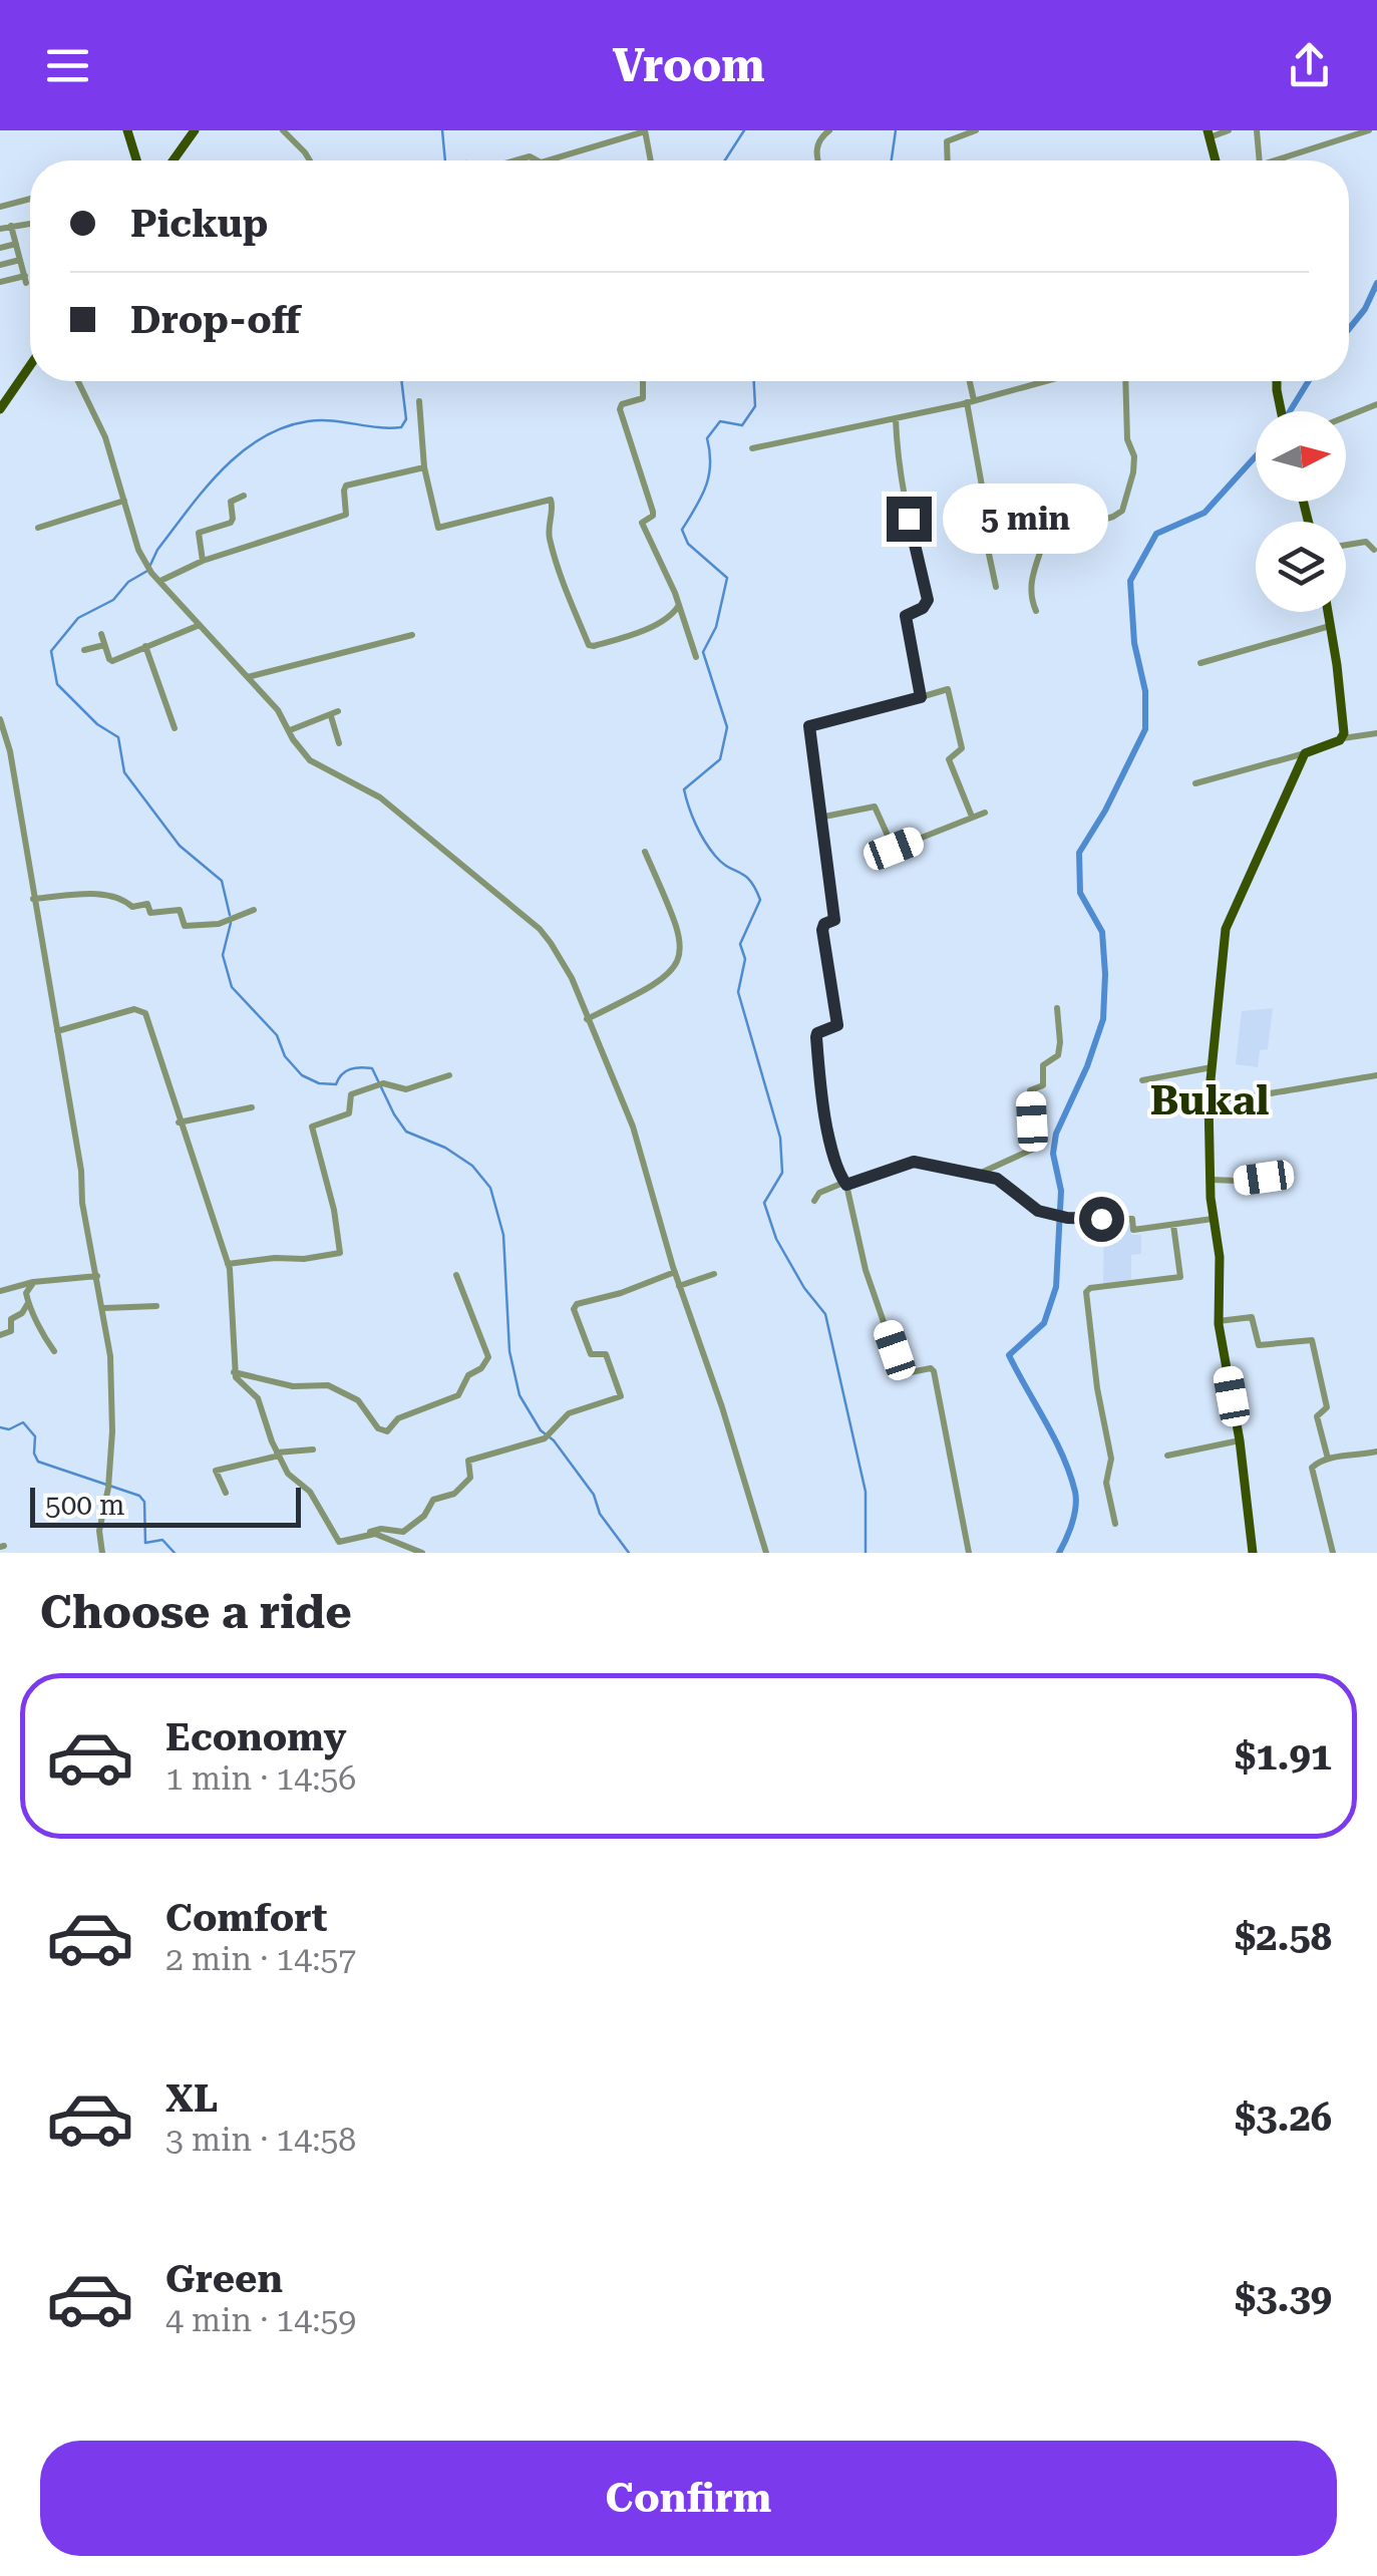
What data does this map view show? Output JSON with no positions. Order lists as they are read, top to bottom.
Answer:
{
  "districts": ["Bukal"],
  "scale_bar": "500 m",
  "north": "right",
  "page": {
    "header": "Vroom",
    "banner": ["Pickup", "Drop-off"],
    "bubble": "5 min",
    "scale": "500 m",
    "heading": "Choose a ride",
    "list": [
      {
        "name": "Economy",
        "note": "1 min · 14:56",
        "value": "$1.91"
      },
      {
        "name": "Comfort",
        "note": "2 min · 14:57",
        "value": "$2.58"
      },
      {
        "name": "XL",
        "note": "3 min · 14:58",
        "value": "$3.26"
      },
      {
        "name": "Green",
        "note": "4 min · 14:59",
        "value": "$3.39"
      }
    ],
    "buttons": "Confirm"
  }
}
